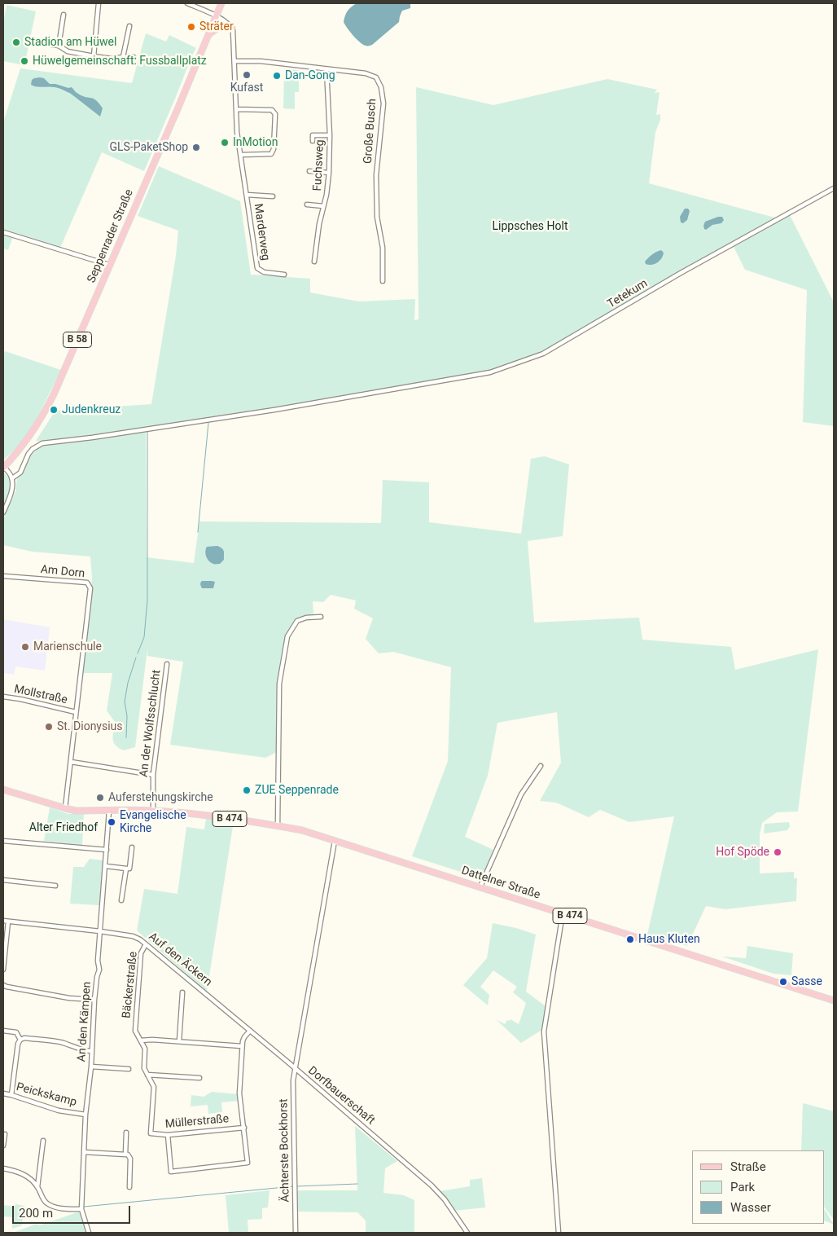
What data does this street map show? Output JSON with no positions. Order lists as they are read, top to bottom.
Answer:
{
  "streets": {
    "main road": [
      "Seppenrader Straße",
      "B 58",
      "B 474",
      "Dattelner Straße"
    ],
    "street": [
      "Große Busch",
      "Fuchsweg",
      "Marderweg",
      "Tetekum",
      "Am Dorn",
      "Mollstraße",
      "An der Wolfsschlucht",
      "Auf den Äckern",
      "Bäckerstraße",
      "An den Kämpen",
      "Peickskamp",
      "Dorfbauerschaft",
      "Müllerstraße",
      "Ächterste Bockhorst"
    ]
  },
  "crossings": [
    ["Große Busch", "Fuchsweg"],
    ["Große Busch", "Marderweg"],
    ["Am Dorn", "Mollstraße"],
    ["Mollstraße", "Dattelner Straße"],
    ["An der Wolfsschlucht", "Dattelner Straße"],
    ["Dattelner Straße", "An den Kämpen"],
    ["Dattelner Straße", "Dorfbauerschaft"],
    ["Auf den Äckern", "Bäckerstraße"],
    ["Auf den Äckern", "An den Kämpen"],
    ["Auf den Äckern", "Dorfbauerschaft"],
    ["Auf den Äckern", "Ächterste Bockhorst"],
    ["Bäckerstraße", "Müllerstraße"],
    ["An den Kämpen", "Peickskamp"],
    ["Dorfbauerschaft", "Ächterste Bockhorst"]
  ],
  "parks": ["Lippsches Holt", "Alter Friedhof"],
  "places": [
    "Sträter",
    "Stadion am Hüwel",
    "Hüwelgemeinschaft: Fussballplatz",
    "Kufast",
    "Dan-Gong",
    "InMotion",
    "GLS-PaketShop",
    "Judenkreuz",
    "Marienschule",
    "St. Dionysius",
    "ZUE Seppenrade",
    "Auferstehungskirche",
    "Evangelische Kirche",
    "Hof Spöde",
    "Haus Kluten",
    "Sasse"
  ],
  "legend": ["Straße", "Park", "Wasser"],
  "scale_bar": "200 m"
}
